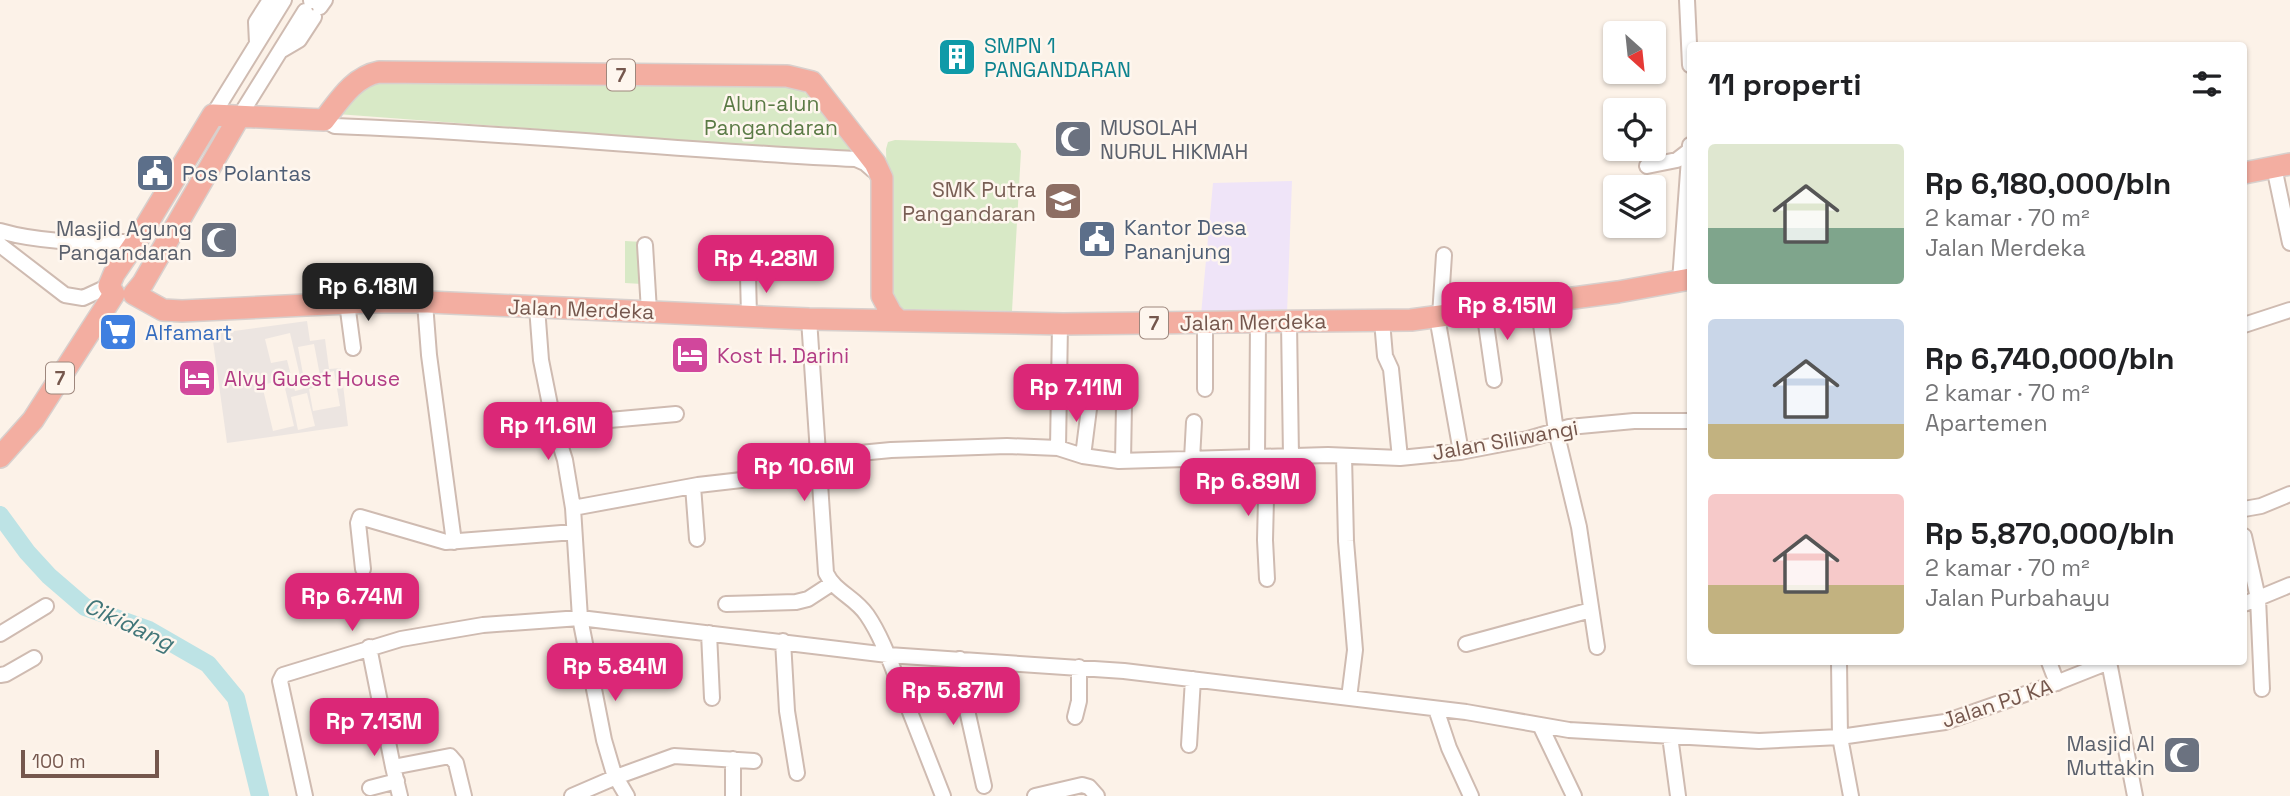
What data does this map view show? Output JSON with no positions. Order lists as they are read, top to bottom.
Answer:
{
  "streets": {
    "highway": ["7", "Jalan Merdeka"],
    "street": ["Jalan Siliwangi", "Jalan PJ KA"]
  },
  "crossings": [
    ["7", "Jalan Merdeka"]
  ],
  "water": ["Cikidang"],
  "parks": ["Alun-alun Pangandaran"],
  "places": {
    "building": ["SMPN 1 PANGANDARAN"],
    "mosque": ["MUSOLAH NURUL HIKMAH", "Masjid Agung Pangandaran", "Masjid Al Muttakin"],
    "public building": ["Pos Polantas", "Kantor Desa Pananjung"],
    "school or university": ["SMK Putra Pangandaran"],
    "supermarket": ["Alfamart"],
    "hotel": ["Kost H. Darini", "Alvy Guest House"]
  },
  "scale_bar": "100 m",
  "north": "bottom right",
  "page": {
    "heading": "11 properti",
    "list": [
      {
        "name": "Rp 6,180,000/bln",
        "note": "2 kamar · 70 m² · Jalan Merdeka"
      },
      {
        "name": "Rp 6,740,000/bln",
        "note": "2 kamar · 70 m² · Apartemen"
      },
      {
        "name": "Rp 5,870,000/bln",
        "note": "2 kamar · 70 m² · Jalan Purbahayu"
      }
    ],
    "price": [
      "Rp 4.28M",
      "Rp 6.18M",
      "Rp 8.15M",
      "Rp 7.11M",
      "Rp 11.6M",
      "Rp 10.6M",
      "Rp 6.89M",
      "Rp 6.74M",
      "Rp 5.84M",
      "Rp 5.87M",
      "Rp 7.13M"
    ],
    "scale": "100 m"
  }
}
